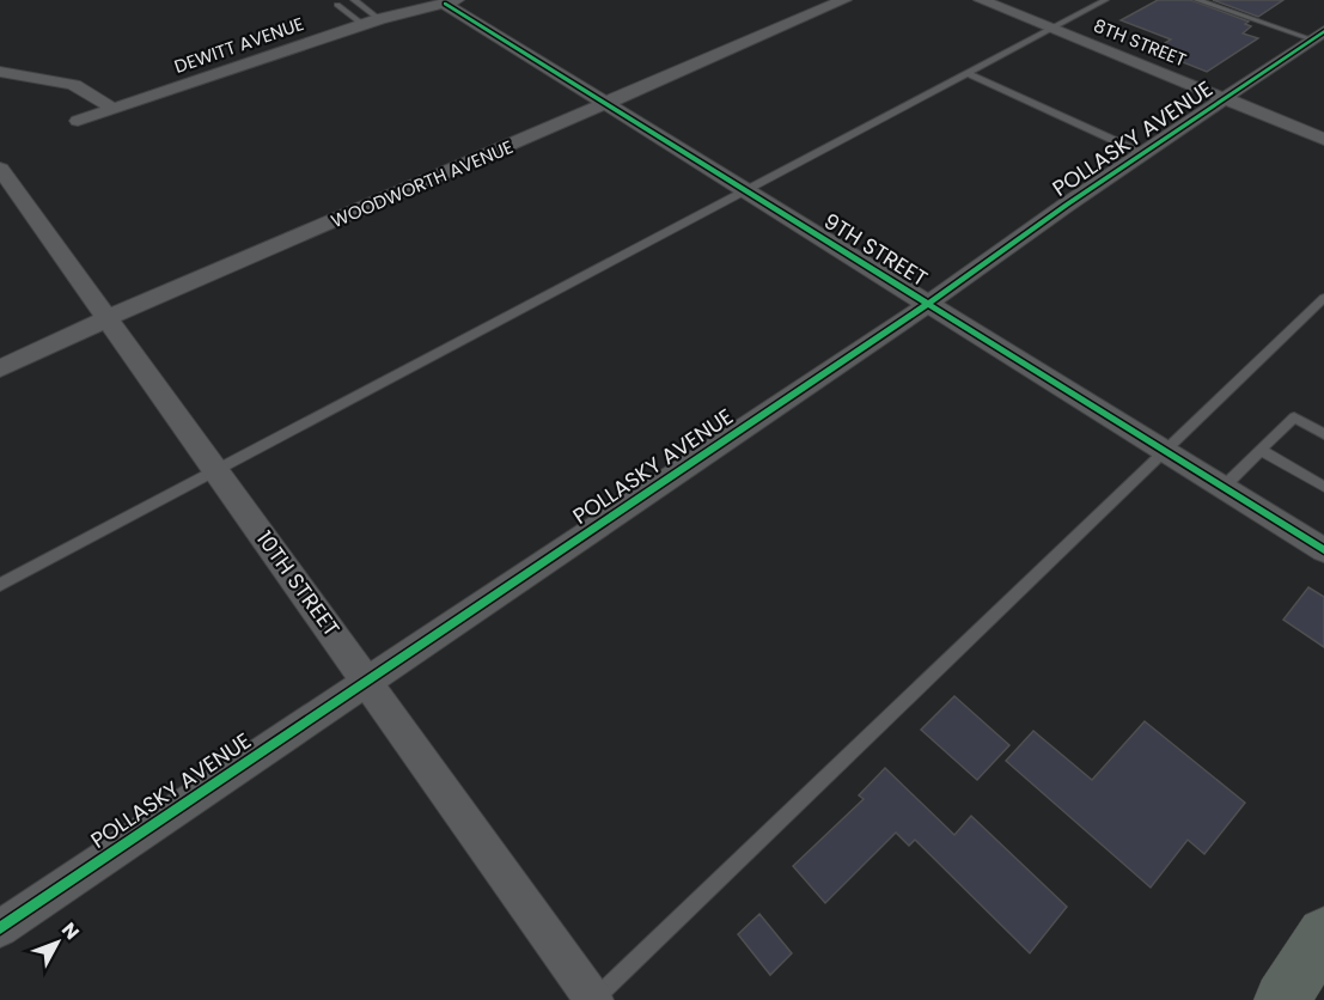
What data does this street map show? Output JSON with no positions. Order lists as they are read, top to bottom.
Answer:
{
  "streets": {
    "street": [
      "8TH STREET",
      "DEWITT AVENUE",
      "POLLASKY AVENUE",
      "WOODWORTH AVENUE",
      "9TH STREET",
      "10TH STREET"
    ]
  },
  "crossings": [
    ["8TH STREET", "POLLASKY AVENUE"],
    ["DEWITT AVENUE", "9TH STREET"],
    ["POLLASKY AVENUE", "9TH STREET"],
    ["POLLASKY AVENUE", "10TH STREET"],
    ["WOODWORTH AVENUE", "9TH STREET"],
    ["WOODWORTH AVENUE", "10TH STREET"]
  ],
  "north": "top right"
}
